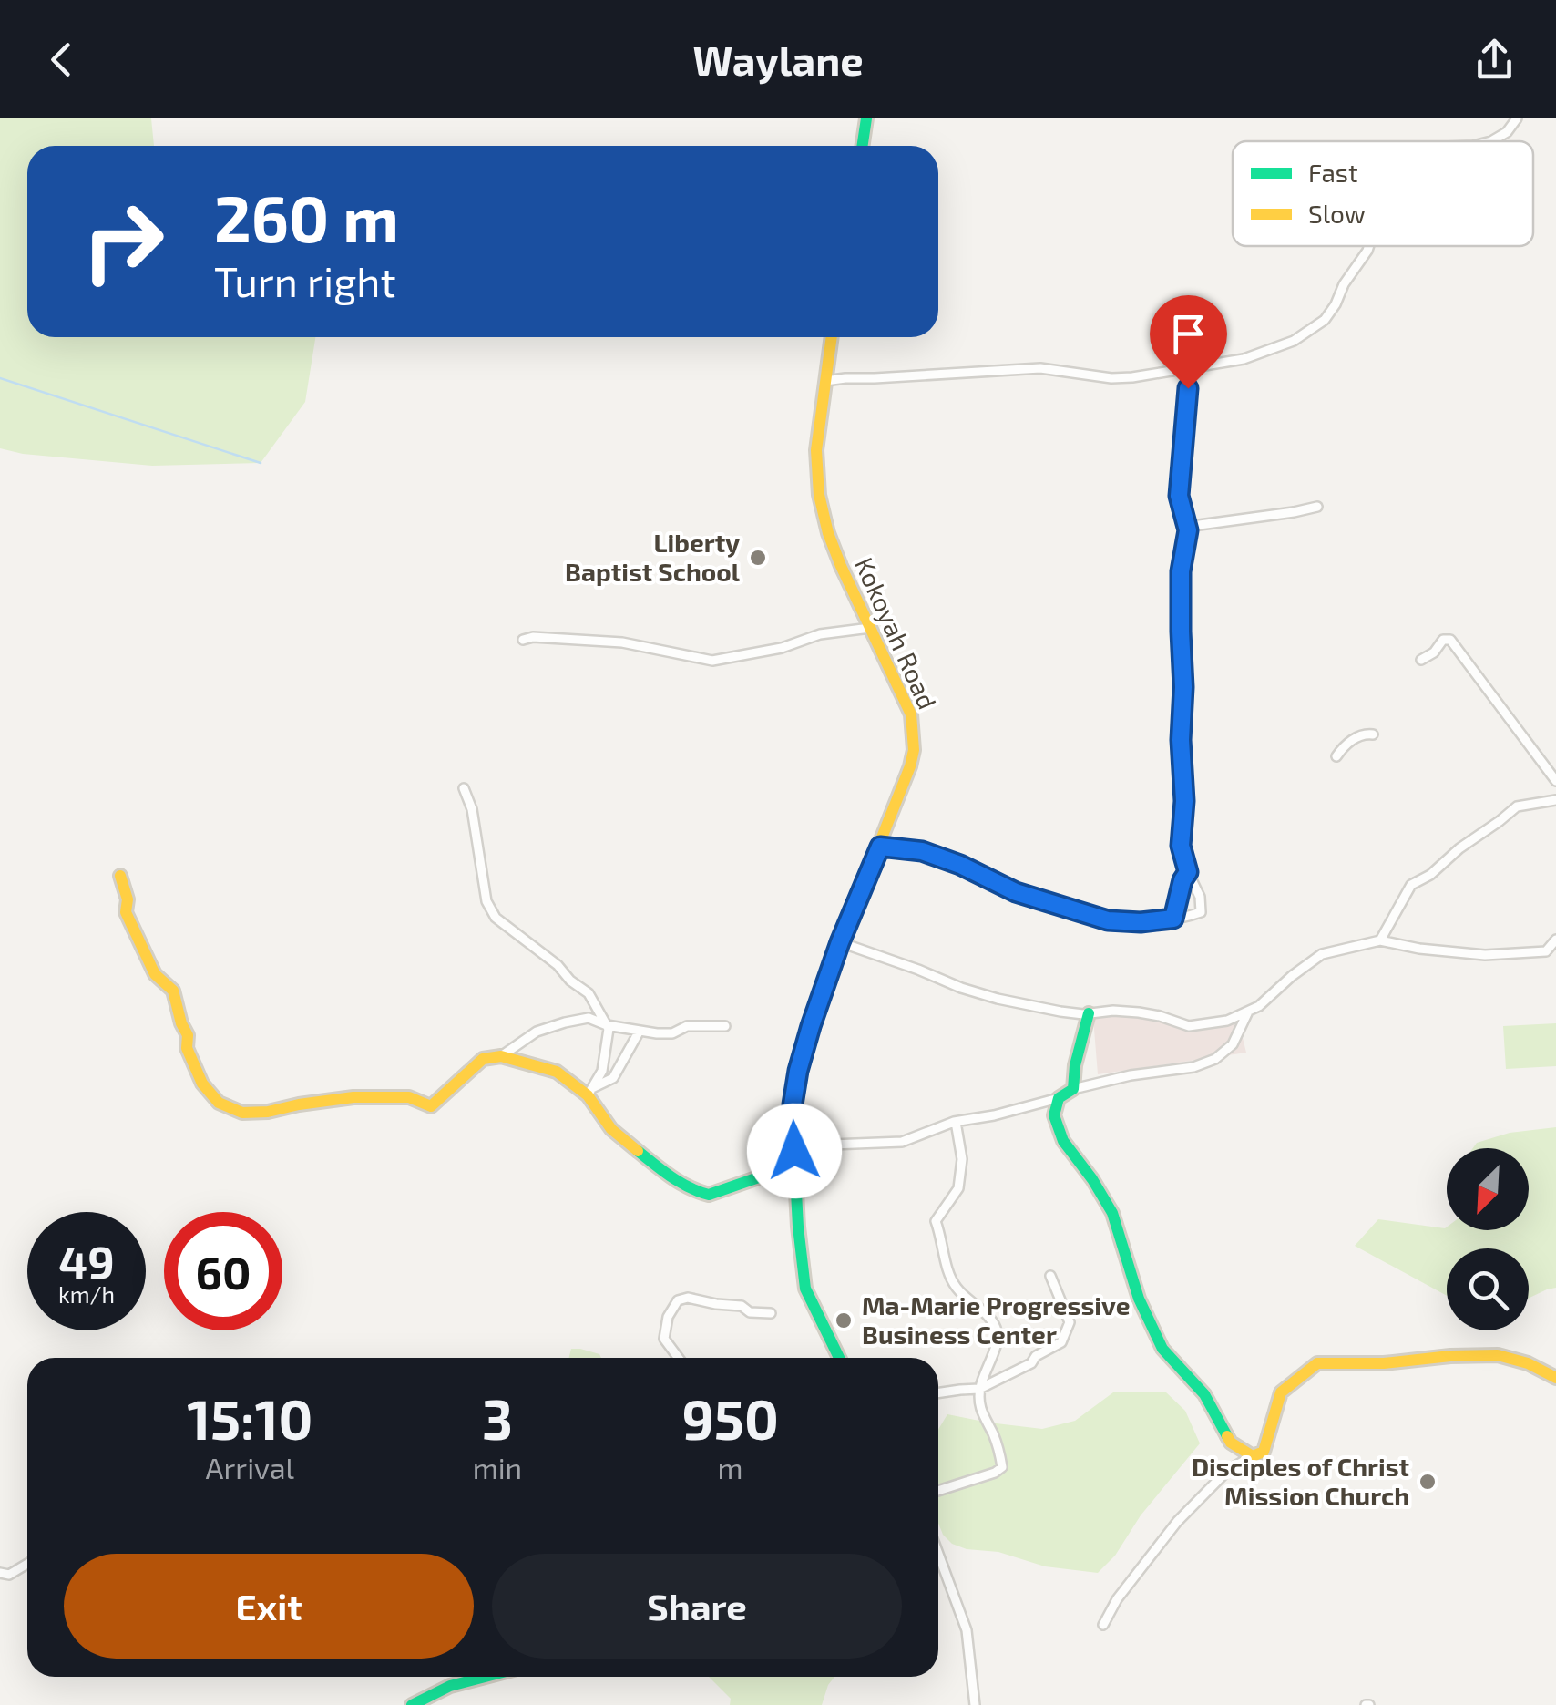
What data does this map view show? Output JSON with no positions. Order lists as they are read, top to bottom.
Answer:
{
  "streets": {
    "street": ["Kokoyah Road"]
  },
  "places": ["Liberty Baptist School", "Ma-Marie Progressive Business Center", "Disciples of Christ Mission Church"],
  "legend": ["Fast", "Slow"],
  "north": "bottom left",
  "page": {
    "header": "Waylane",
    "turn": ["260 m", "Turn right"],
    "speed": "49 km/h",
    "limit": "60",
    "eta": [
      "15:10",
      "Arrival",
      "3",
      "min",
      "950",
      "m"
    ],
    "buttons": ["Exit", "Share"]
  }
}
